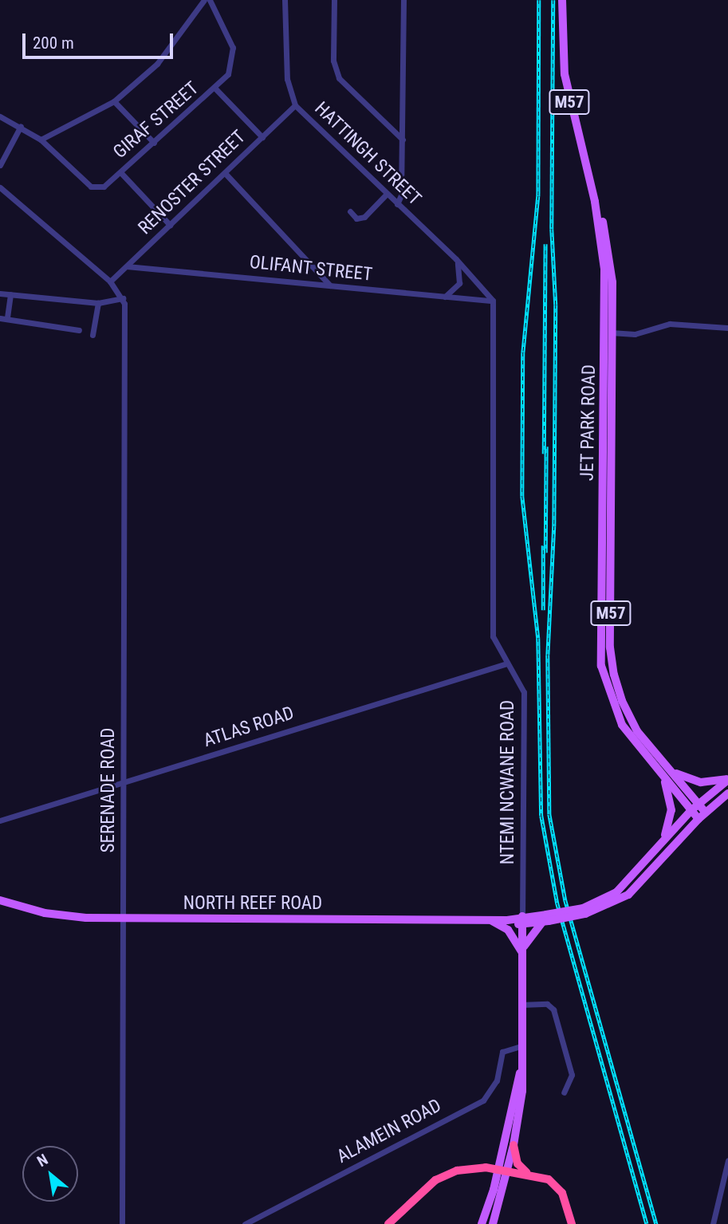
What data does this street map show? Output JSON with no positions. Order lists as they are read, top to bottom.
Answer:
{
  "streets": {
    "main road": [
      "M57",
      "JET PARK ROAD",
      "NTEMI NCWANE ROAD",
      "NORTH REEF ROAD"
    ],
    "street": [
      "GIRAF STREET",
      "HATTINGH STREET",
      "RENOSTER STREET",
      "OLIFANT STREET",
      "ATLAS ROAD",
      "SERENADE ROAD",
      "ALAMEIN ROAD"
    ]
  },
  "crossings": [
    ["HATTINGH STREET", "RENOSTER STREET"],
    ["HATTINGH STREET", "OLIFANT STREET"],
    ["HATTINGH STREET", "NTEMI NCWANE ROAD"],
    ["RENOSTER STREET", "OLIFANT STREET"],
    ["OLIFANT STREET", "NTEMI NCWANE ROAD"],
    ["JET PARK ROAD", "NORTH REEF ROAD"],
    ["ATLAS ROAD", "NTEMI NCWANE ROAD"],
    ["ATLAS ROAD", "SERENADE ROAD"],
    ["NTEMI NCWANE ROAD", "NORTH REEF ROAD"],
    ["NTEMI NCWANE ROAD", "ALAMEIN ROAD"],
    ["SERENADE ROAD", "NORTH REEF ROAD"]
  ],
  "scale_bar": "200 m",
  "north": "top left"
}
